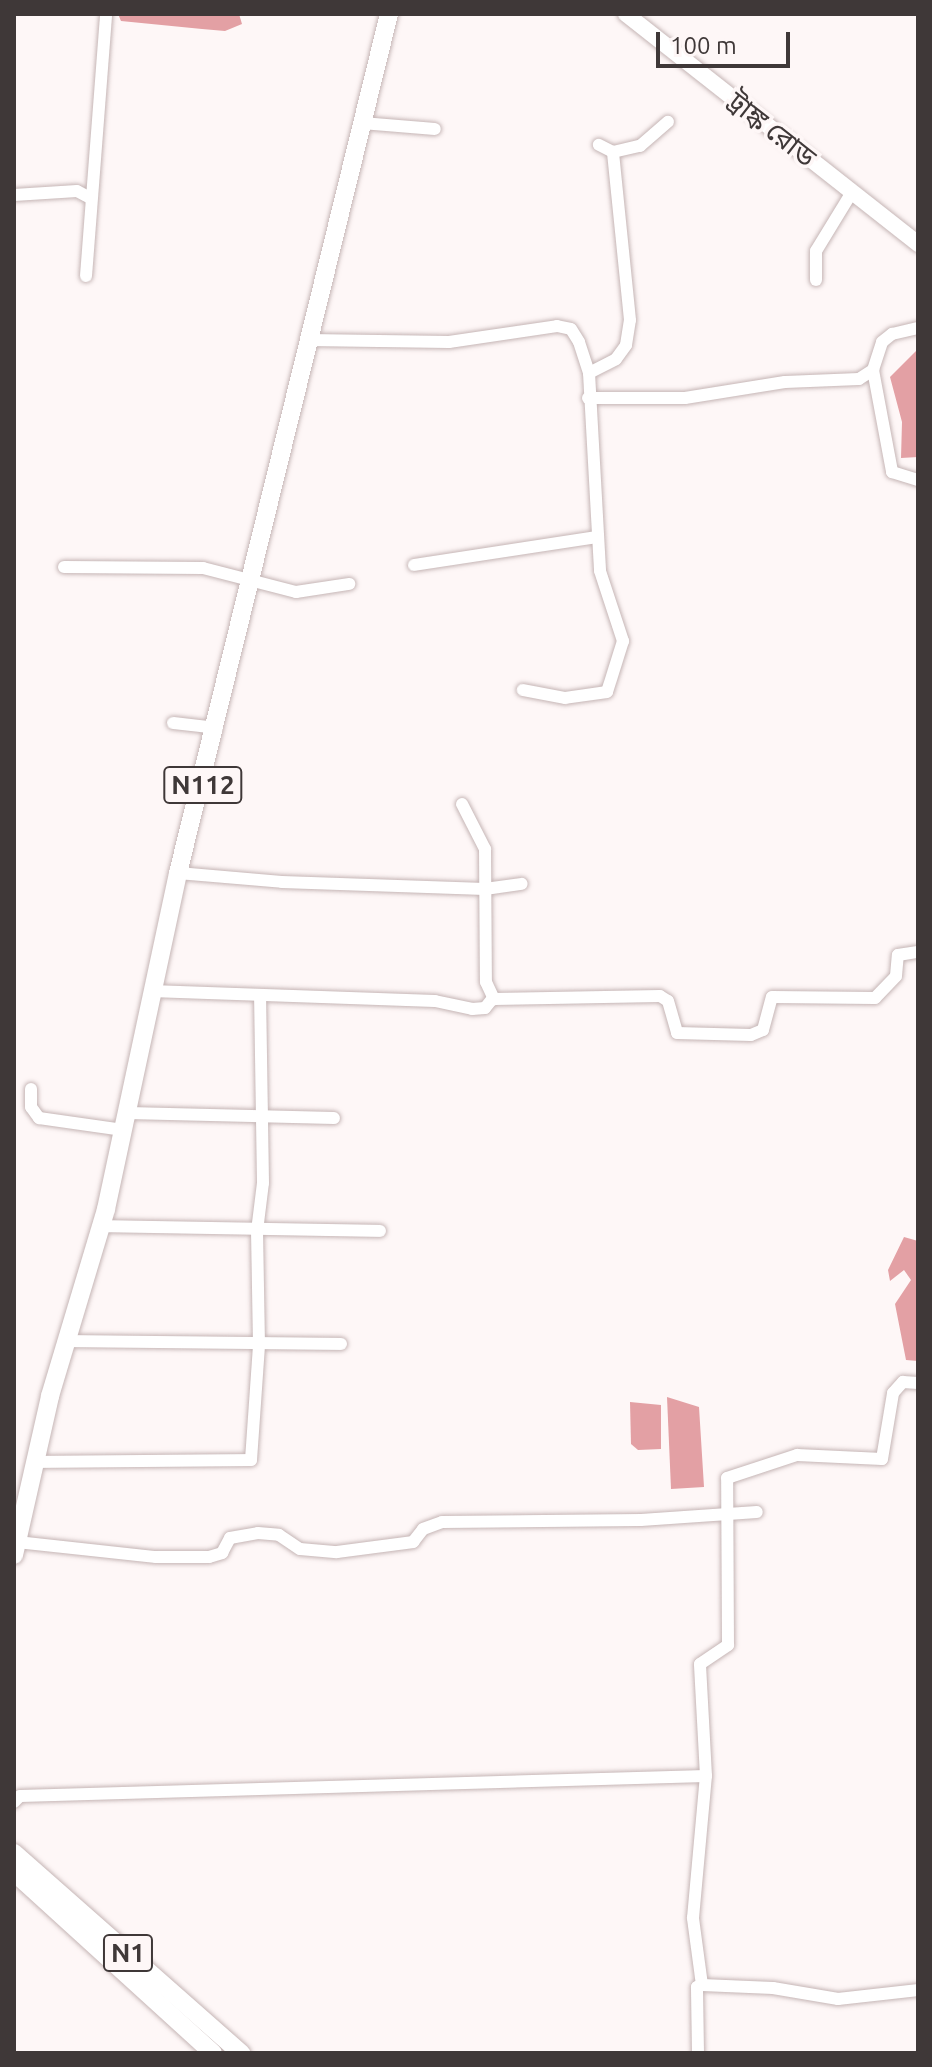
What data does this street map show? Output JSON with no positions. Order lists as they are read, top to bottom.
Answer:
{
  "streets": {
    "highway": ["N112", "N1"],
    "main road": ["ট্রাঙ্ক রোড"]
  },
  "scale_bar": "100 m"
}
